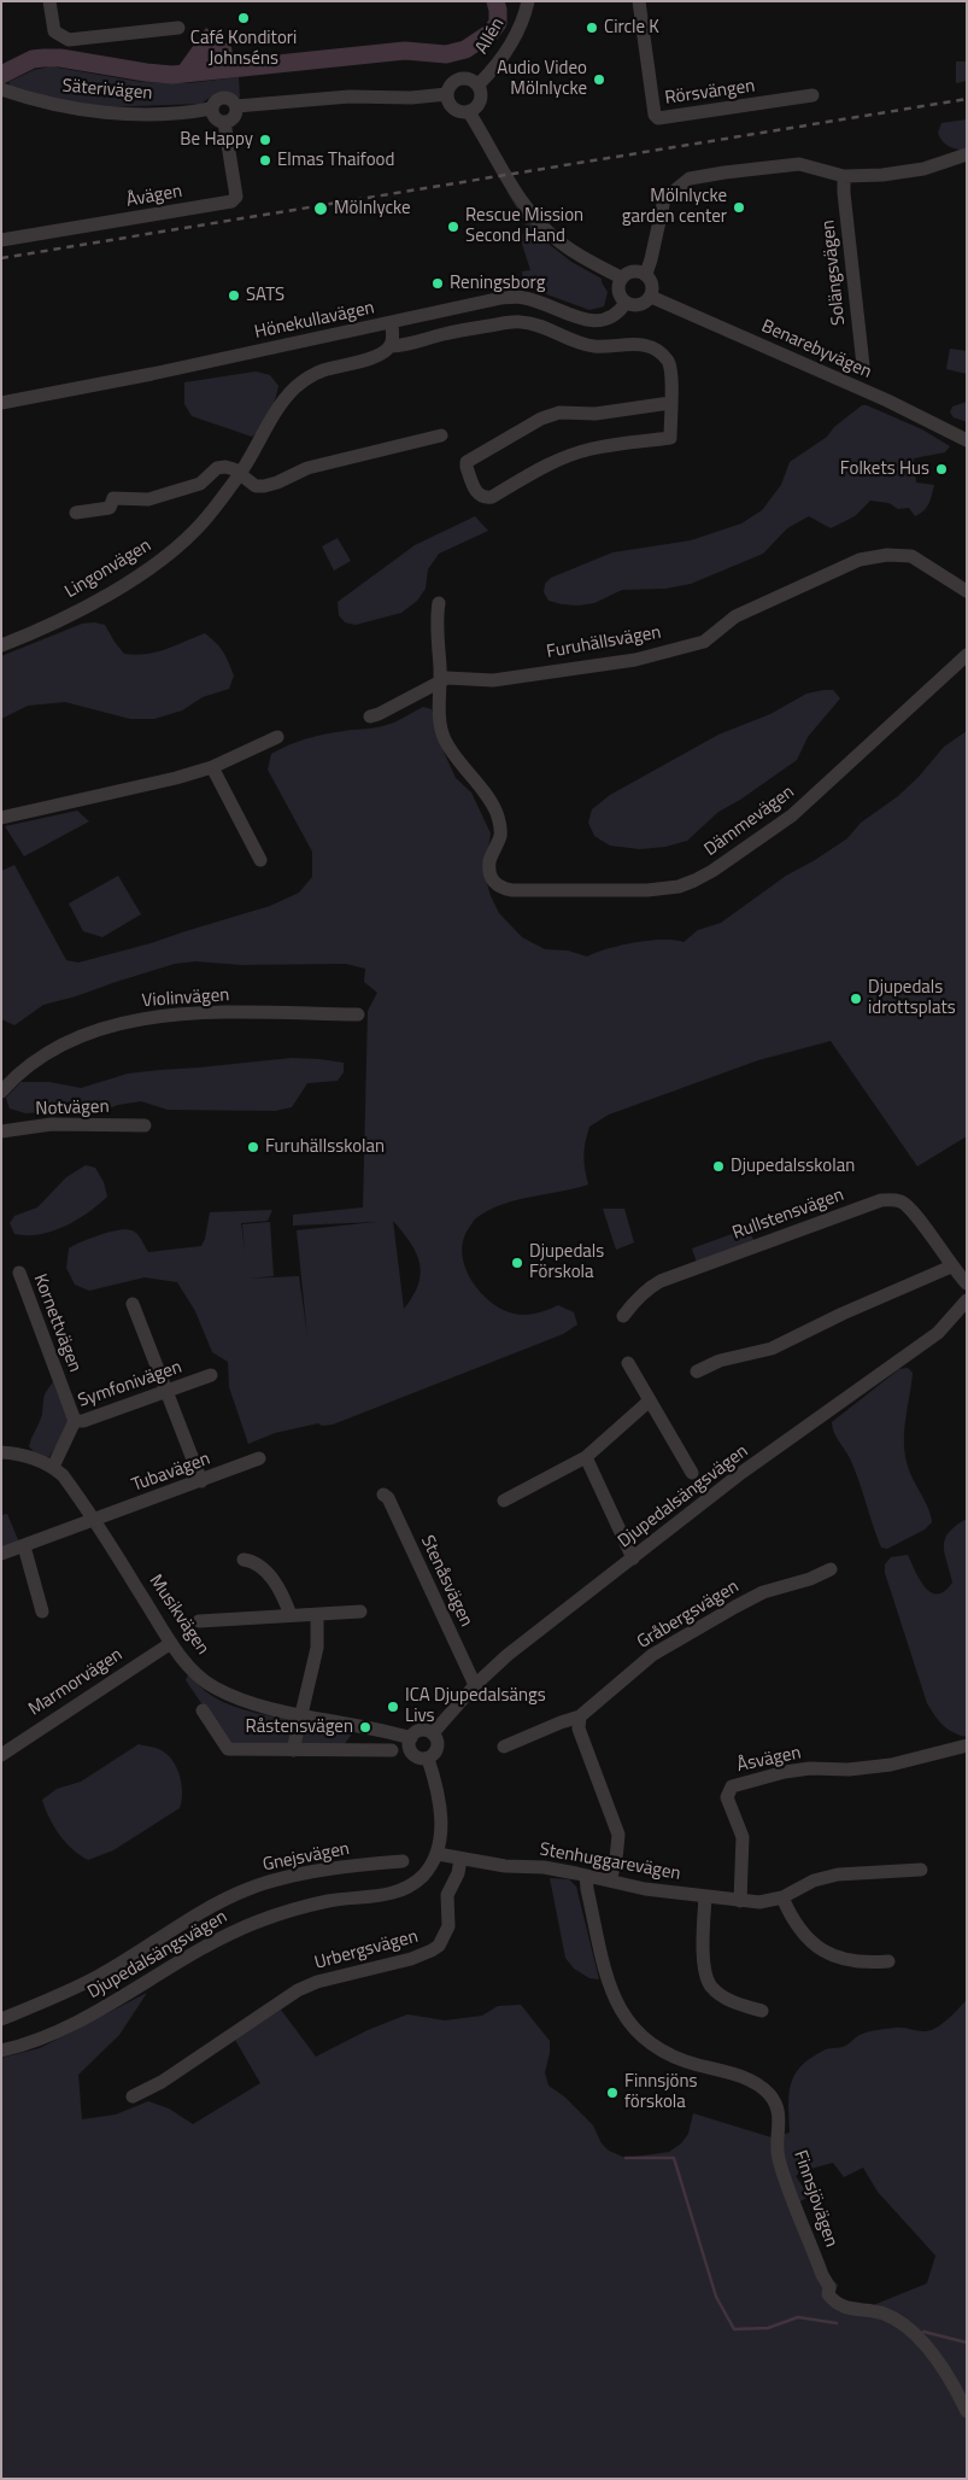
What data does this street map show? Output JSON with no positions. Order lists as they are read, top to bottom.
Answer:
{
  "streets": {
    "street": [
      "Allén",
      "Säterivägen",
      "Rörsvängen",
      "Åvägen",
      "Solängsvägen",
      "Hönekullavägen",
      "Benarebyvägen",
      "Lingonvägen",
      "Furuhällsvägen",
      "Dämmevägen",
      "Violinvägen",
      "Notvägen",
      "Rullstensvägen",
      "Kornettvägen",
      "Symfonivägen",
      "Tubavägen",
      "Djupedalsängsvägen",
      "Stenåsvägen",
      "Musikvägen",
      "Gråbergsvägen",
      "Marmorvägen",
      "Åsvägen",
      "Gnejsvägen",
      "Stenhuggarevägen",
      "Urbergsvägen",
      "Finnsjövägen"
    ]
  },
  "crossings": [
    ["Säterivägen", "Åvägen"],
    ["Hönekullavägen", "Benarebyvägen"],
    ["Furuhällsvägen", "Dämmevägen"],
    ["Kornettvägen", "Symfonivägen"],
    ["Symfonivägen", "Musikvägen"],
    ["Tubavägen", "Musikvägen"],
    ["Djupedalsängsvägen", "Stenåsvägen"],
    ["Djupedalsängsvägen", "Musikvägen"],
    ["Djupedalsängsvägen", "Gnejsvägen"],
    ["Djupedalsängsvägen", "Stenhuggarevägen"],
    ["Musikvägen", "Marmorvägen"],
    ["Åsvägen", "Stenhuggarevägen"],
    ["Stenhuggarevägen", "Urbergsvägen"],
    ["Stenhuggarevägen", "Finnsjövägen"]
  ],
  "places": [
    "Café Konditori Johnséns",
    "Circle K",
    "Audio Video Mölnlycke",
    "Be Happy",
    "Elmas Thaifood",
    "Mölnlycke garden center",
    "Mölnlycke",
    "Rescue Mission Second Hand",
    "Reningsborg",
    "SATS",
    "Folkets Hus",
    "Djupedals idrottsplats",
    "Furuhällsskolan",
    "Djupedalsskolan",
    "Djupedals Förskola",
    "ICA Djupedalsängs Livs",
    "Råstensvägen",
    "Finnsjöns förskola"
  ]
}
